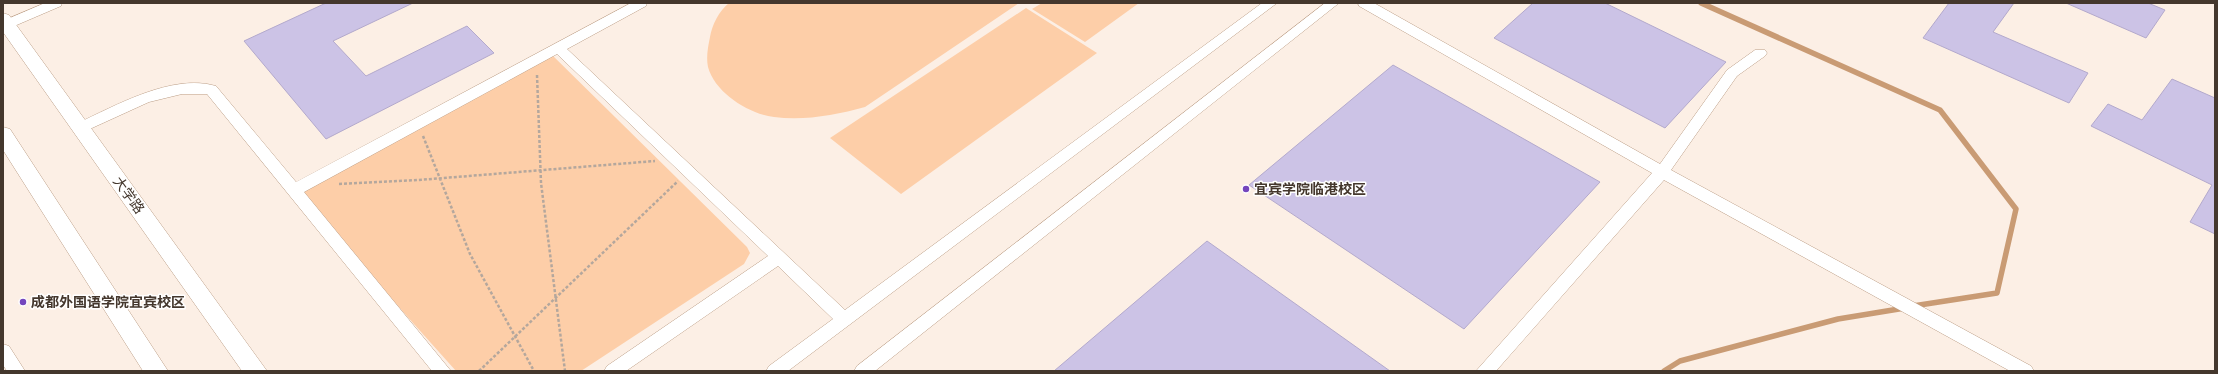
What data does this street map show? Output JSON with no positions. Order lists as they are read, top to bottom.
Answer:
{
  "streets": {
    "main road": ["大学路"]
  },
  "places": ["宜宾学院临港校区", "成都外国语学院宜宾校区"]
}
